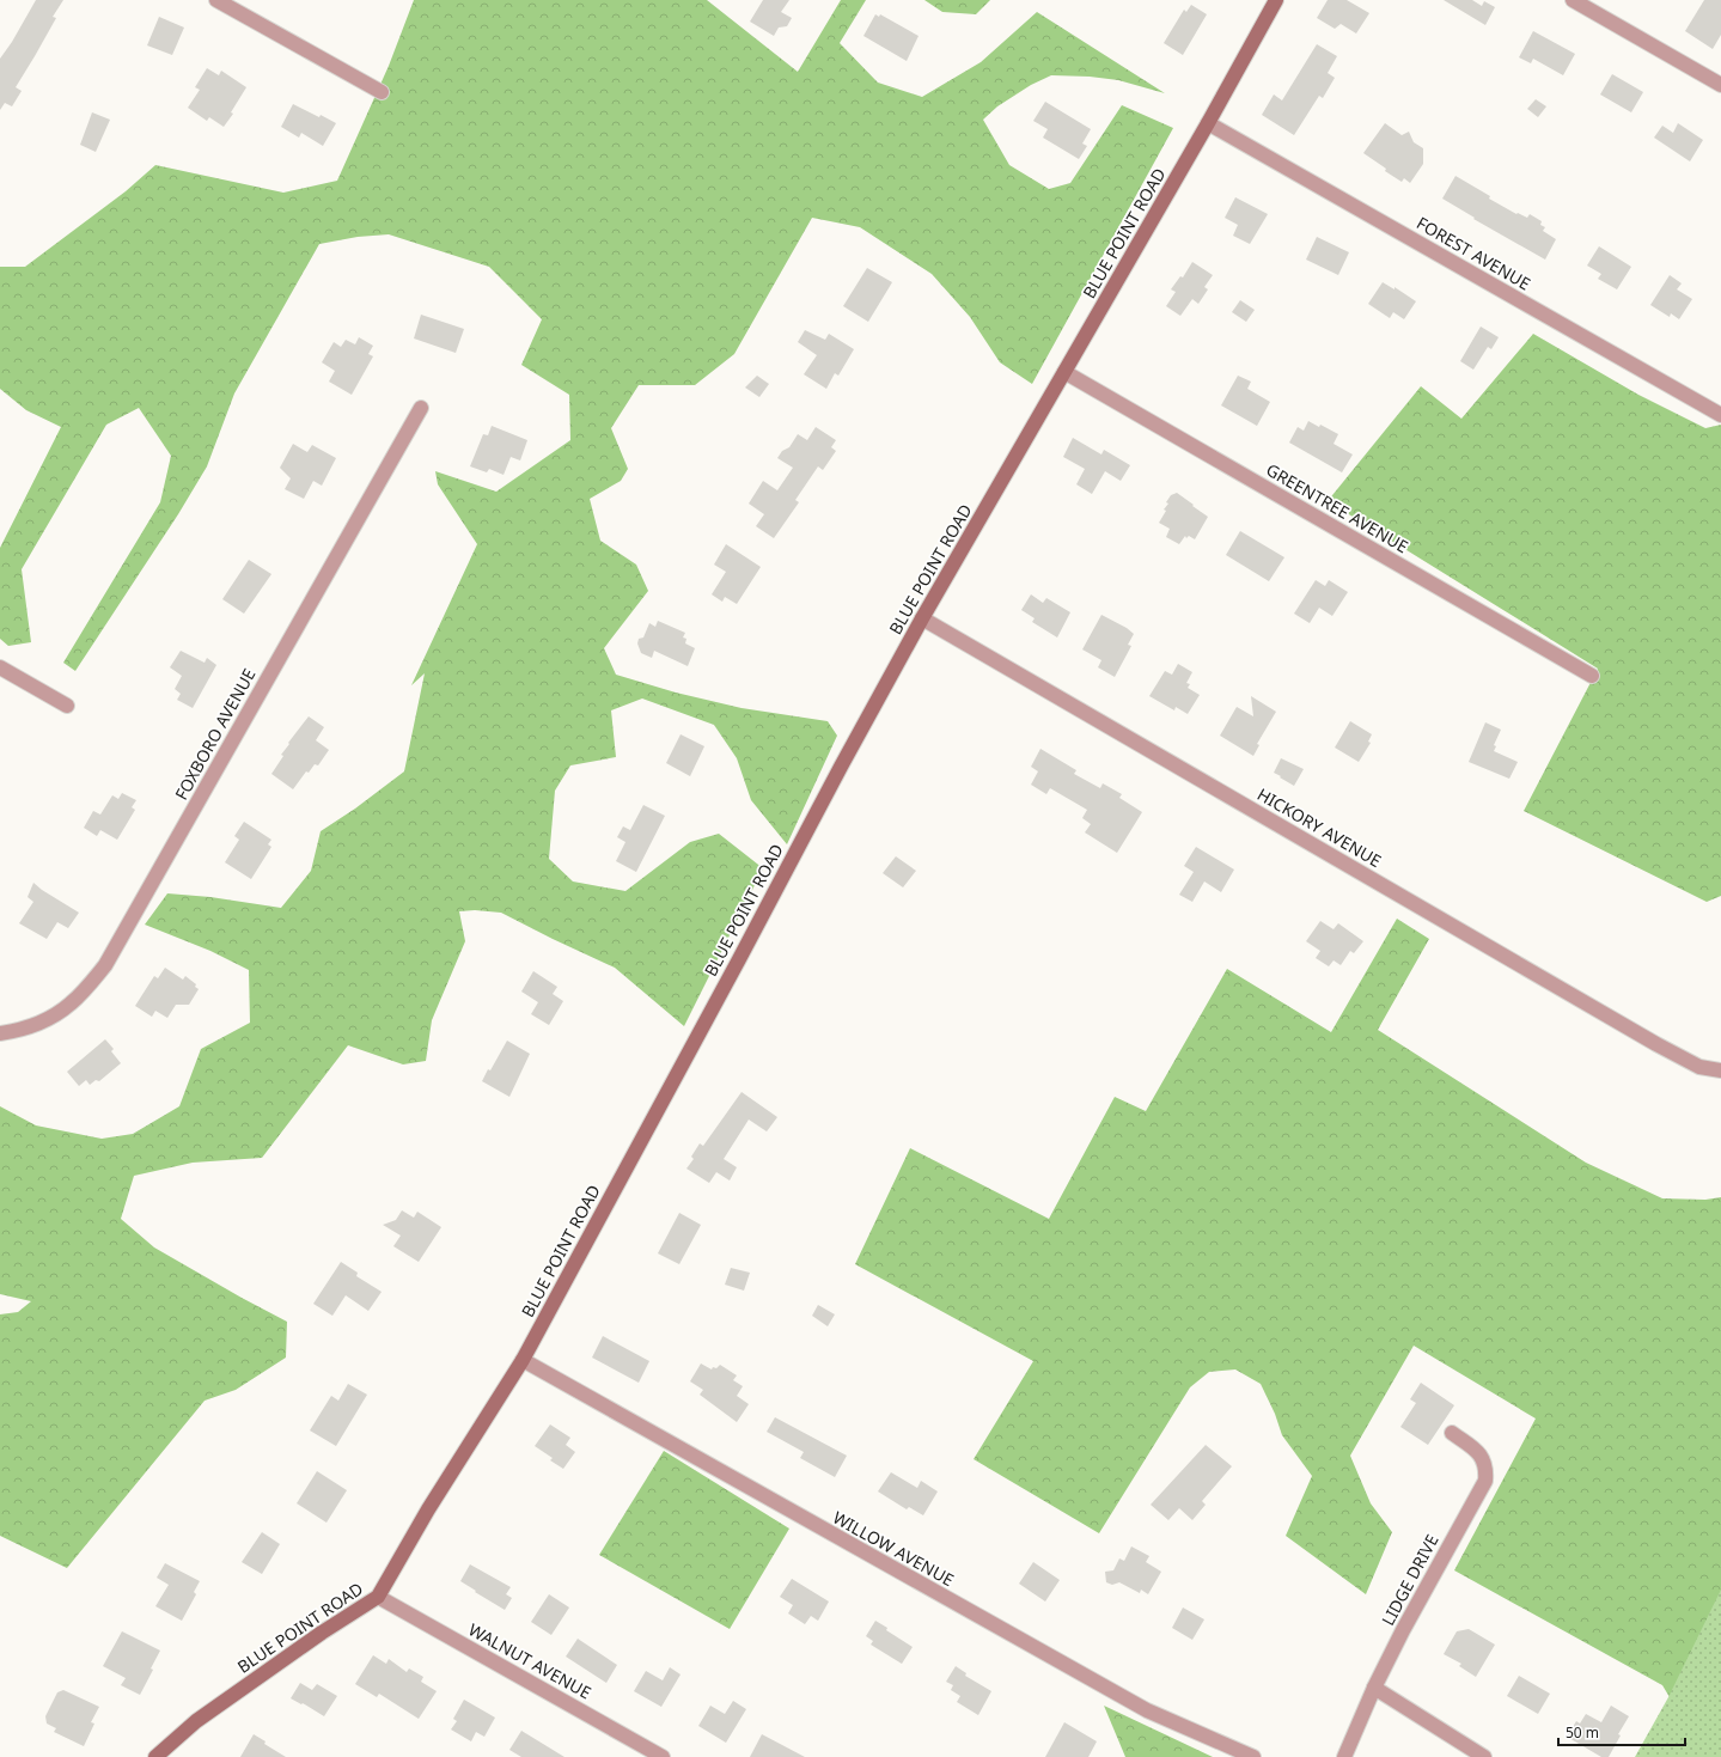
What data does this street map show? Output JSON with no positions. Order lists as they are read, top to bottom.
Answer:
{
  "streets": {
    "street": [
      "BLUE POINT ROAD",
      "FOREST AVENUE",
      "GREENTREE AVENUE",
      "FOXBORO AVENUE",
      "HICKORY AVENUE",
      "WILLOW AVENUE",
      "LIDGE DRIVE",
      "WALNUT AVENUE"
    ]
  },
  "crossings": [
    ["BLUE POINT ROAD", "FOREST AVENUE"],
    ["BLUE POINT ROAD", "GREENTREE AVENUE"],
    ["BLUE POINT ROAD", "HICKORY AVENUE"],
    ["BLUE POINT ROAD", "WILLOW AVENUE"],
    ["BLUE POINT ROAD", "WALNUT AVENUE"]
  ],
  "scale_bar": "50 m"
}
